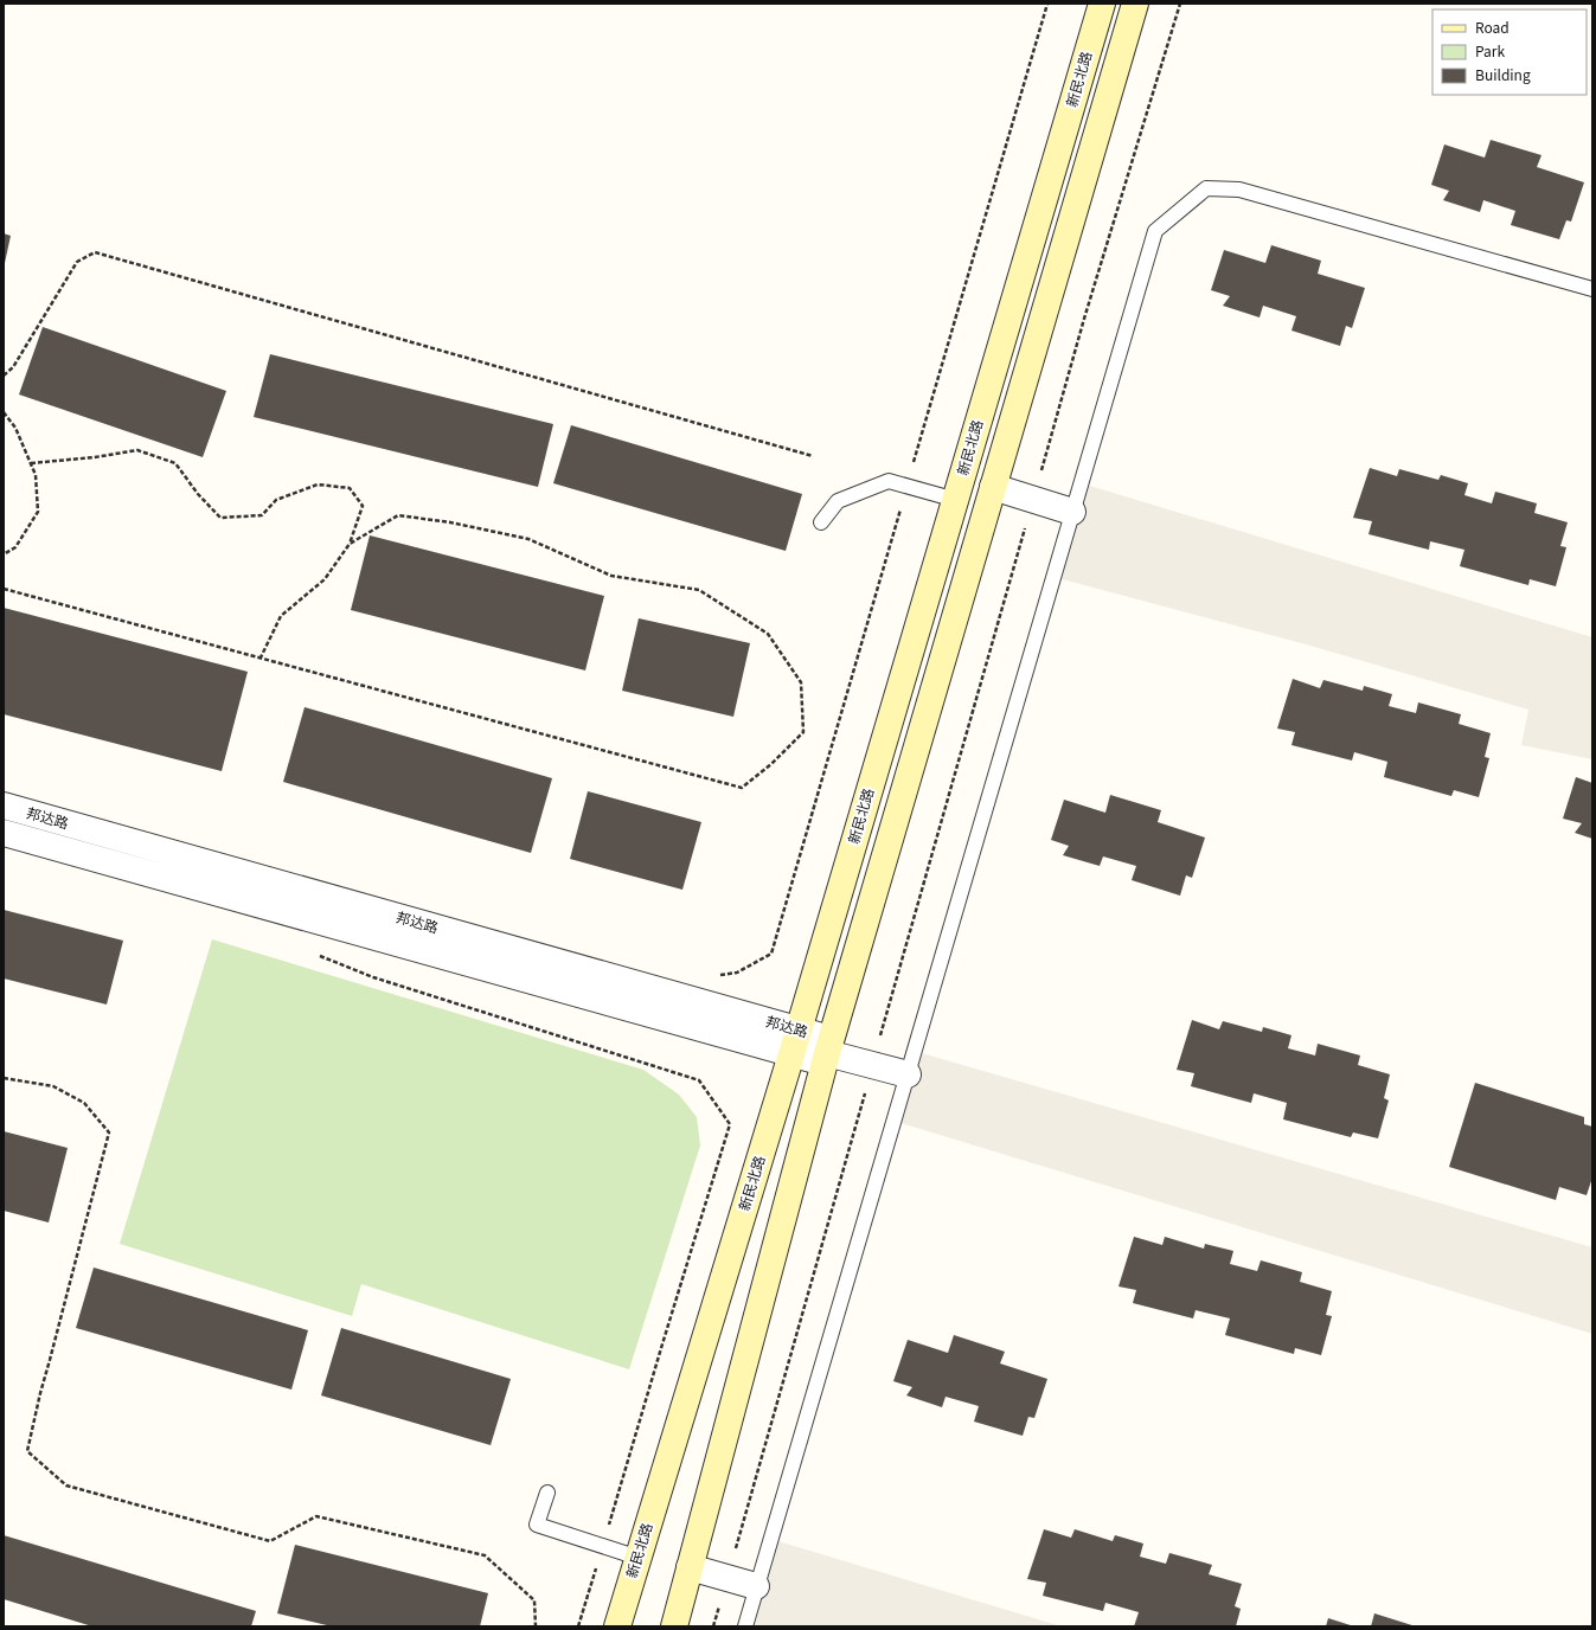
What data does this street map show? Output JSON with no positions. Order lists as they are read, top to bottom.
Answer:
{
  "streets": {
    "street": ["新民北路", "邦达路"]
  },
  "crossings": [
    ["新民北路", "邦达路"]
  ],
  "legend": ["Road", "Park", "Building"]
}
